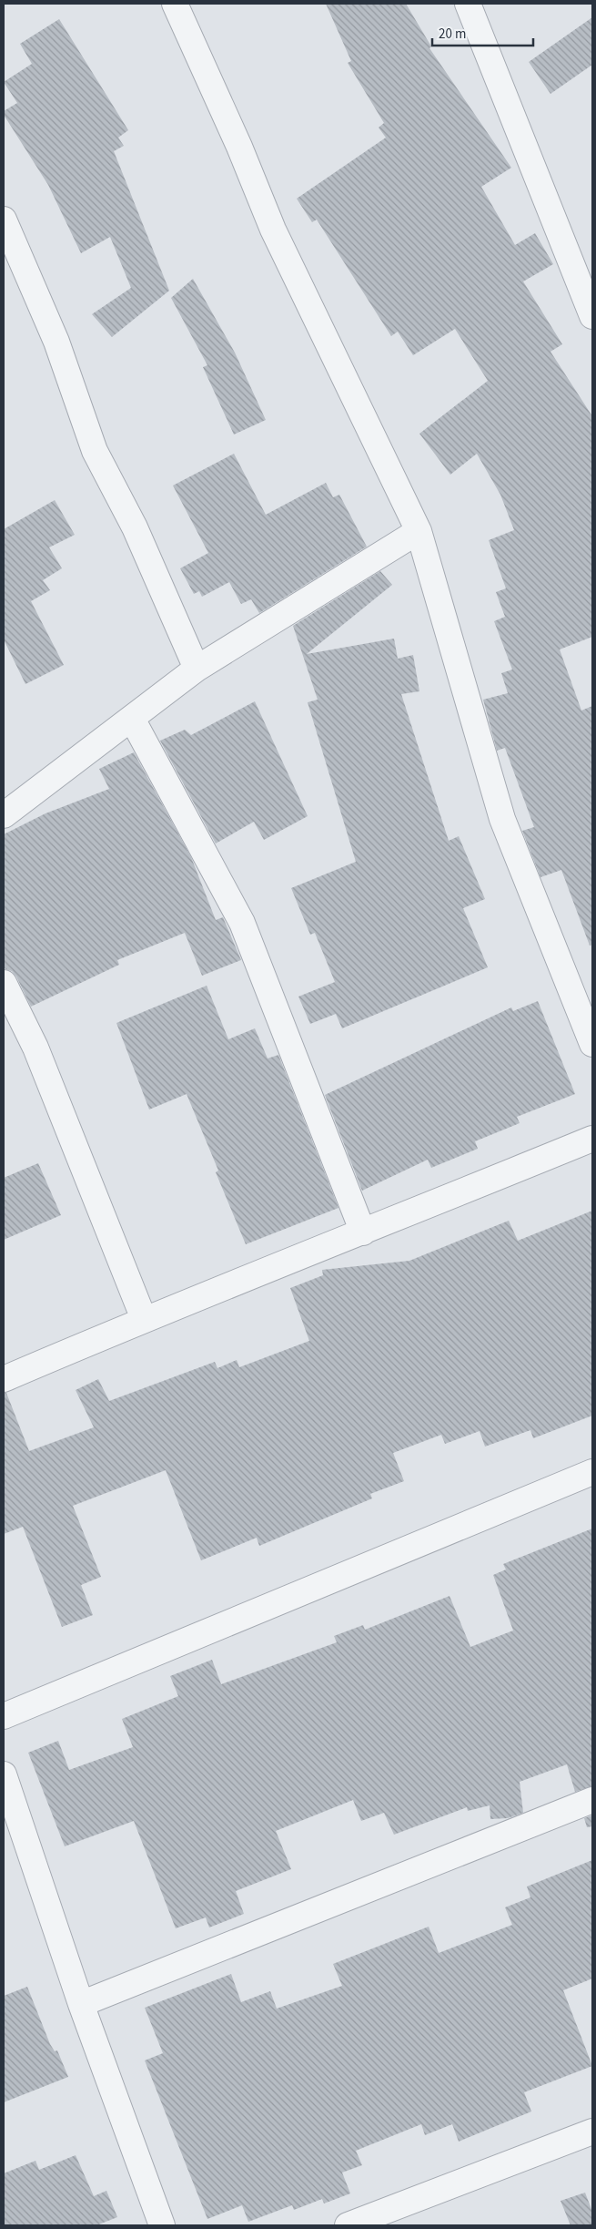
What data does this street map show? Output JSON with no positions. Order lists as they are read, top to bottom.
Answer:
{
  "scale_bar": "20 m"
}
